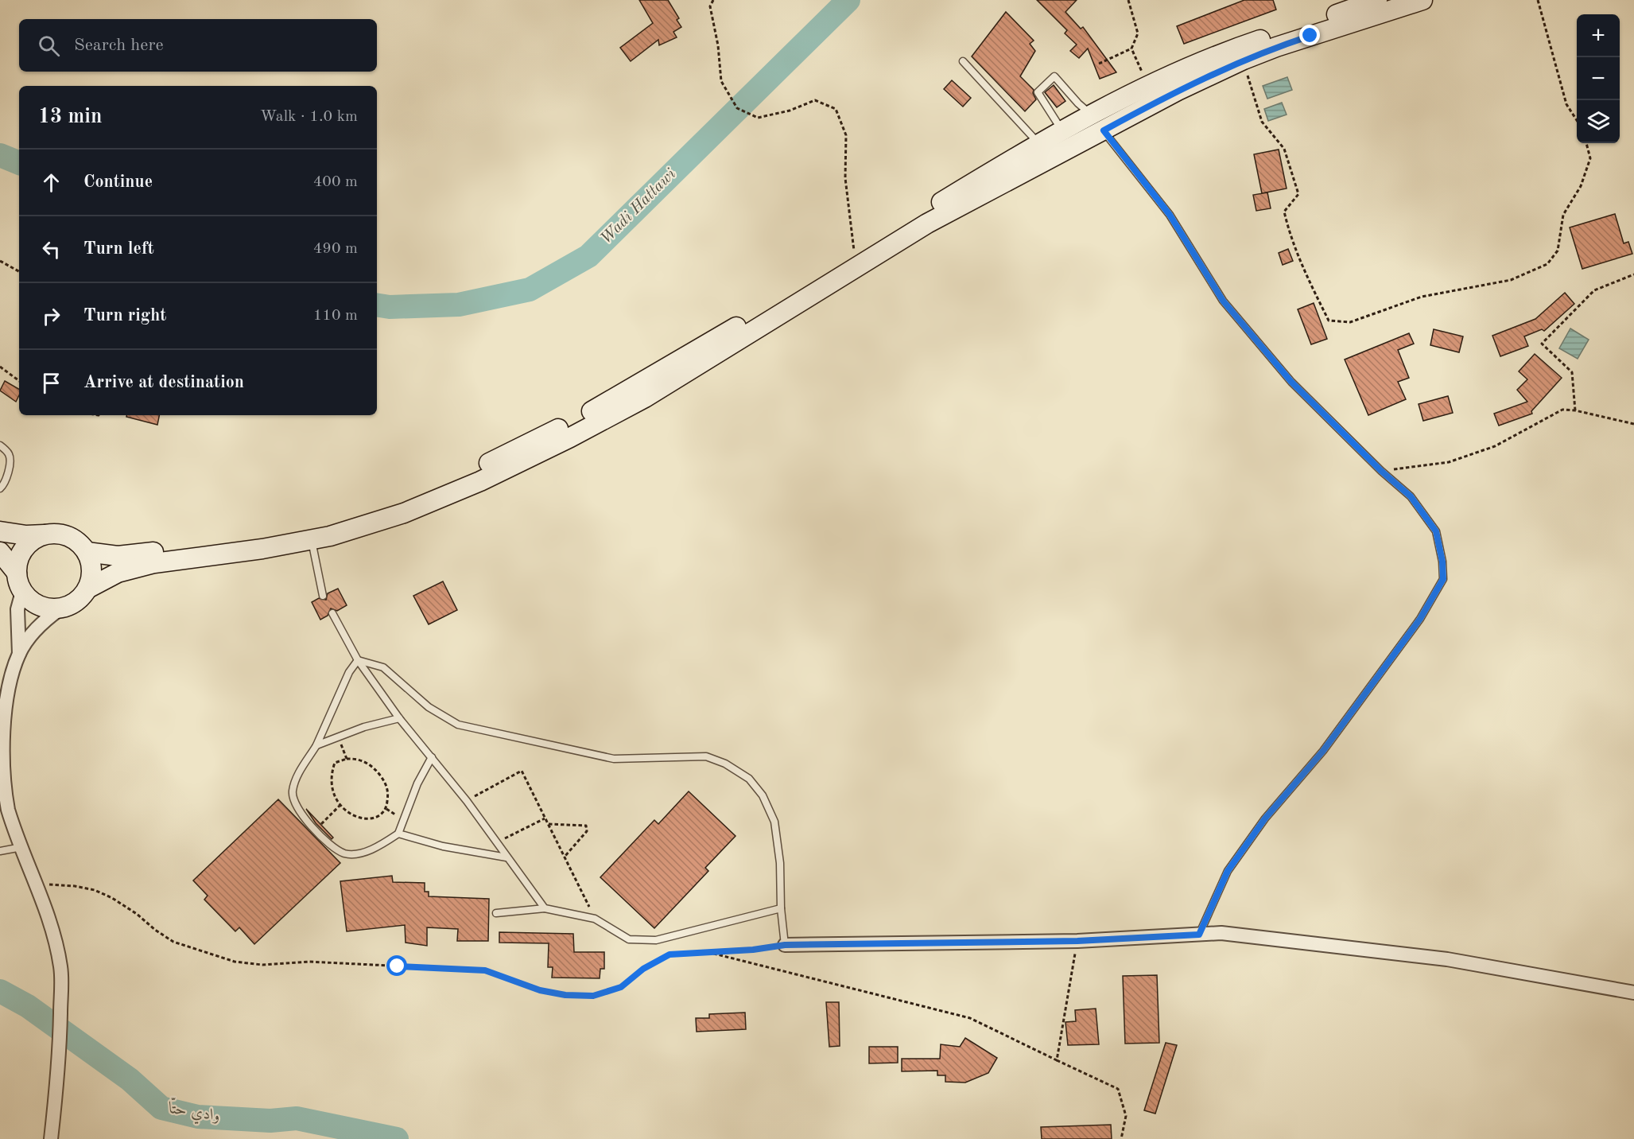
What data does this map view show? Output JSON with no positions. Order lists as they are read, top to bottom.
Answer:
{
  "water": ["Wadi Hattawi", "وادي حتّا"],
  "page": {
    "map_buttons": ["+", "−"],
    "search": "Search here",
    "heading": ["13 min", "Walk · 1.0 km"],
    "list": [
      ["Continue", "400 m"],
      ["Turn left", "490 m"],
      ["Turn right", "110 m"],
      "Arrive at destination"
    ]
  }
}
